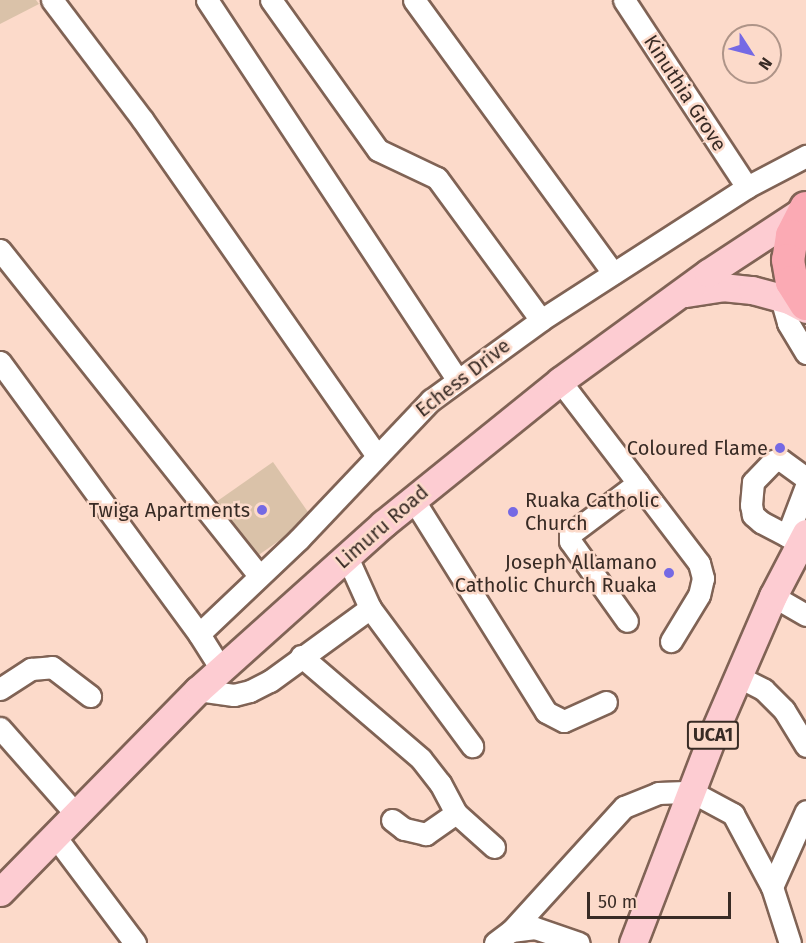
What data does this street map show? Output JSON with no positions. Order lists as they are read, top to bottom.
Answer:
{
  "streets": {
    "main road": ["Limuru Road", "UCA1"],
    "street": ["Kinuthia Grove", "Echess Drive"]
  },
  "crossings": [
    ["Kinuthia Grove", "Echess Drive"]
  ],
  "places": [
    "Coloured Flame",
    "Twiga Apartments",
    "Ruaka Catholic Church",
    "Joseph Allamano Catholic Church Ruaka"
  ],
  "scale_bar": "50 m",
  "north": "bottom right"
}
